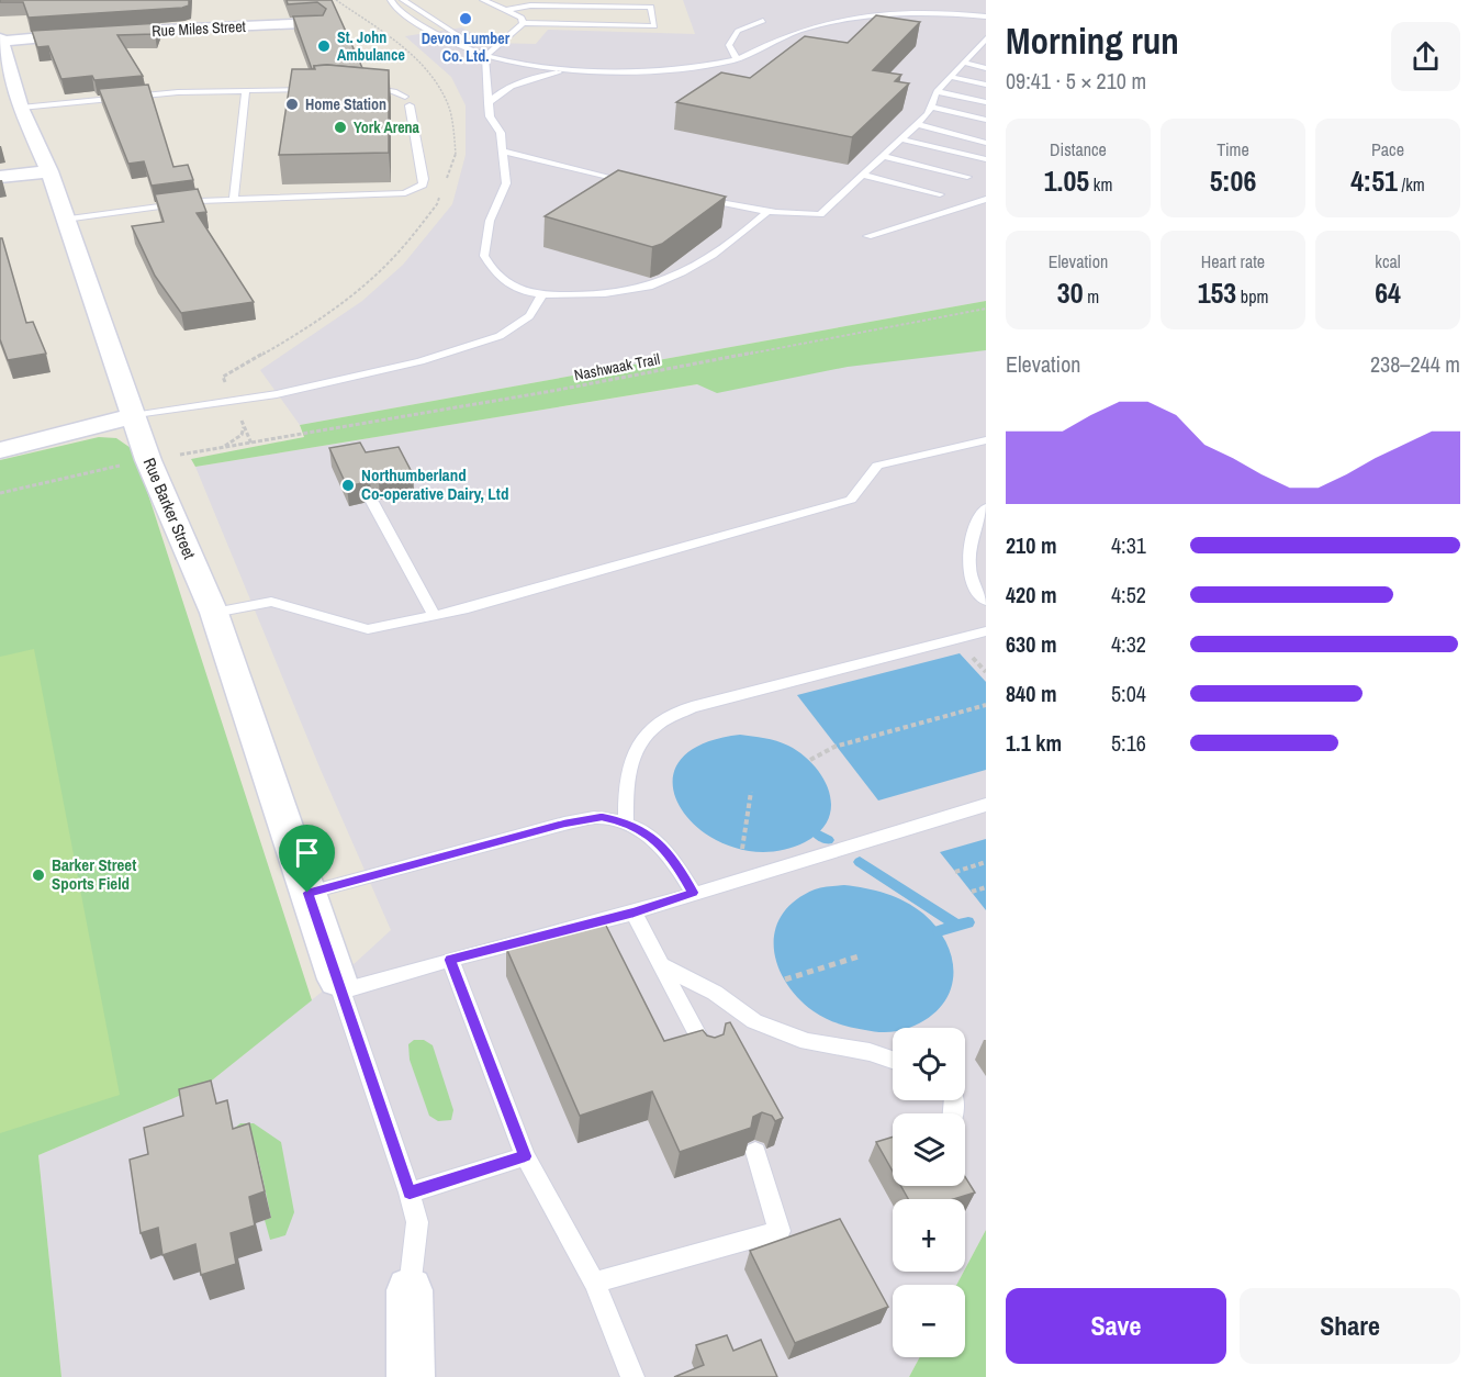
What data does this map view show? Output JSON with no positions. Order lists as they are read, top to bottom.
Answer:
{
  "streets": {
    "street": ["Rue Miles Street", "Rue Barker Street"],
    "path": ["Nashwaak Trail"]
  },
  "crossings": [
    ["Rue Miles Street", "Rue Barker Street"],
    ["Nashwaak Trail", "Rue Barker Street"]
  ],
  "places": [
    "Devon Lumber Co. Ltd.",
    "St. John Ambulance",
    "Home Station",
    "York Arena",
    "Northumberland Co-operative Dairy, Ltd",
    "Barker Street Sports Field"
  ],
  "page": {
    "heading": ["Morning run", "09:41 · 5 × 210 m"],
    "stats": [
      ["Distance", "1.05 km"],
      ["Time", "5:06"],
      ["Pace", "4:51 /km"],
      ["Elevation", "30 m"],
      ["Heart rate", "153 bpm"],
      ["kcal", "64"]
    ],
    "chart": ["Elevation", "238–244 m"],
    "list": [
      {
        "name": "210 m",
        "note": "4:31"
      },
      {
        "name": "420 m",
        "note": "4:52"
      },
      {
        "name": "630 m",
        "note": "4:32"
      },
      {
        "name": "840 m",
        "note": "5:04"
      },
      {
        "name": "1.1 km",
        "note": "5:16"
      }
    ],
    "map_buttons": ["+", "−"],
    "buttons": ["Save", "Share"]
  }
}
